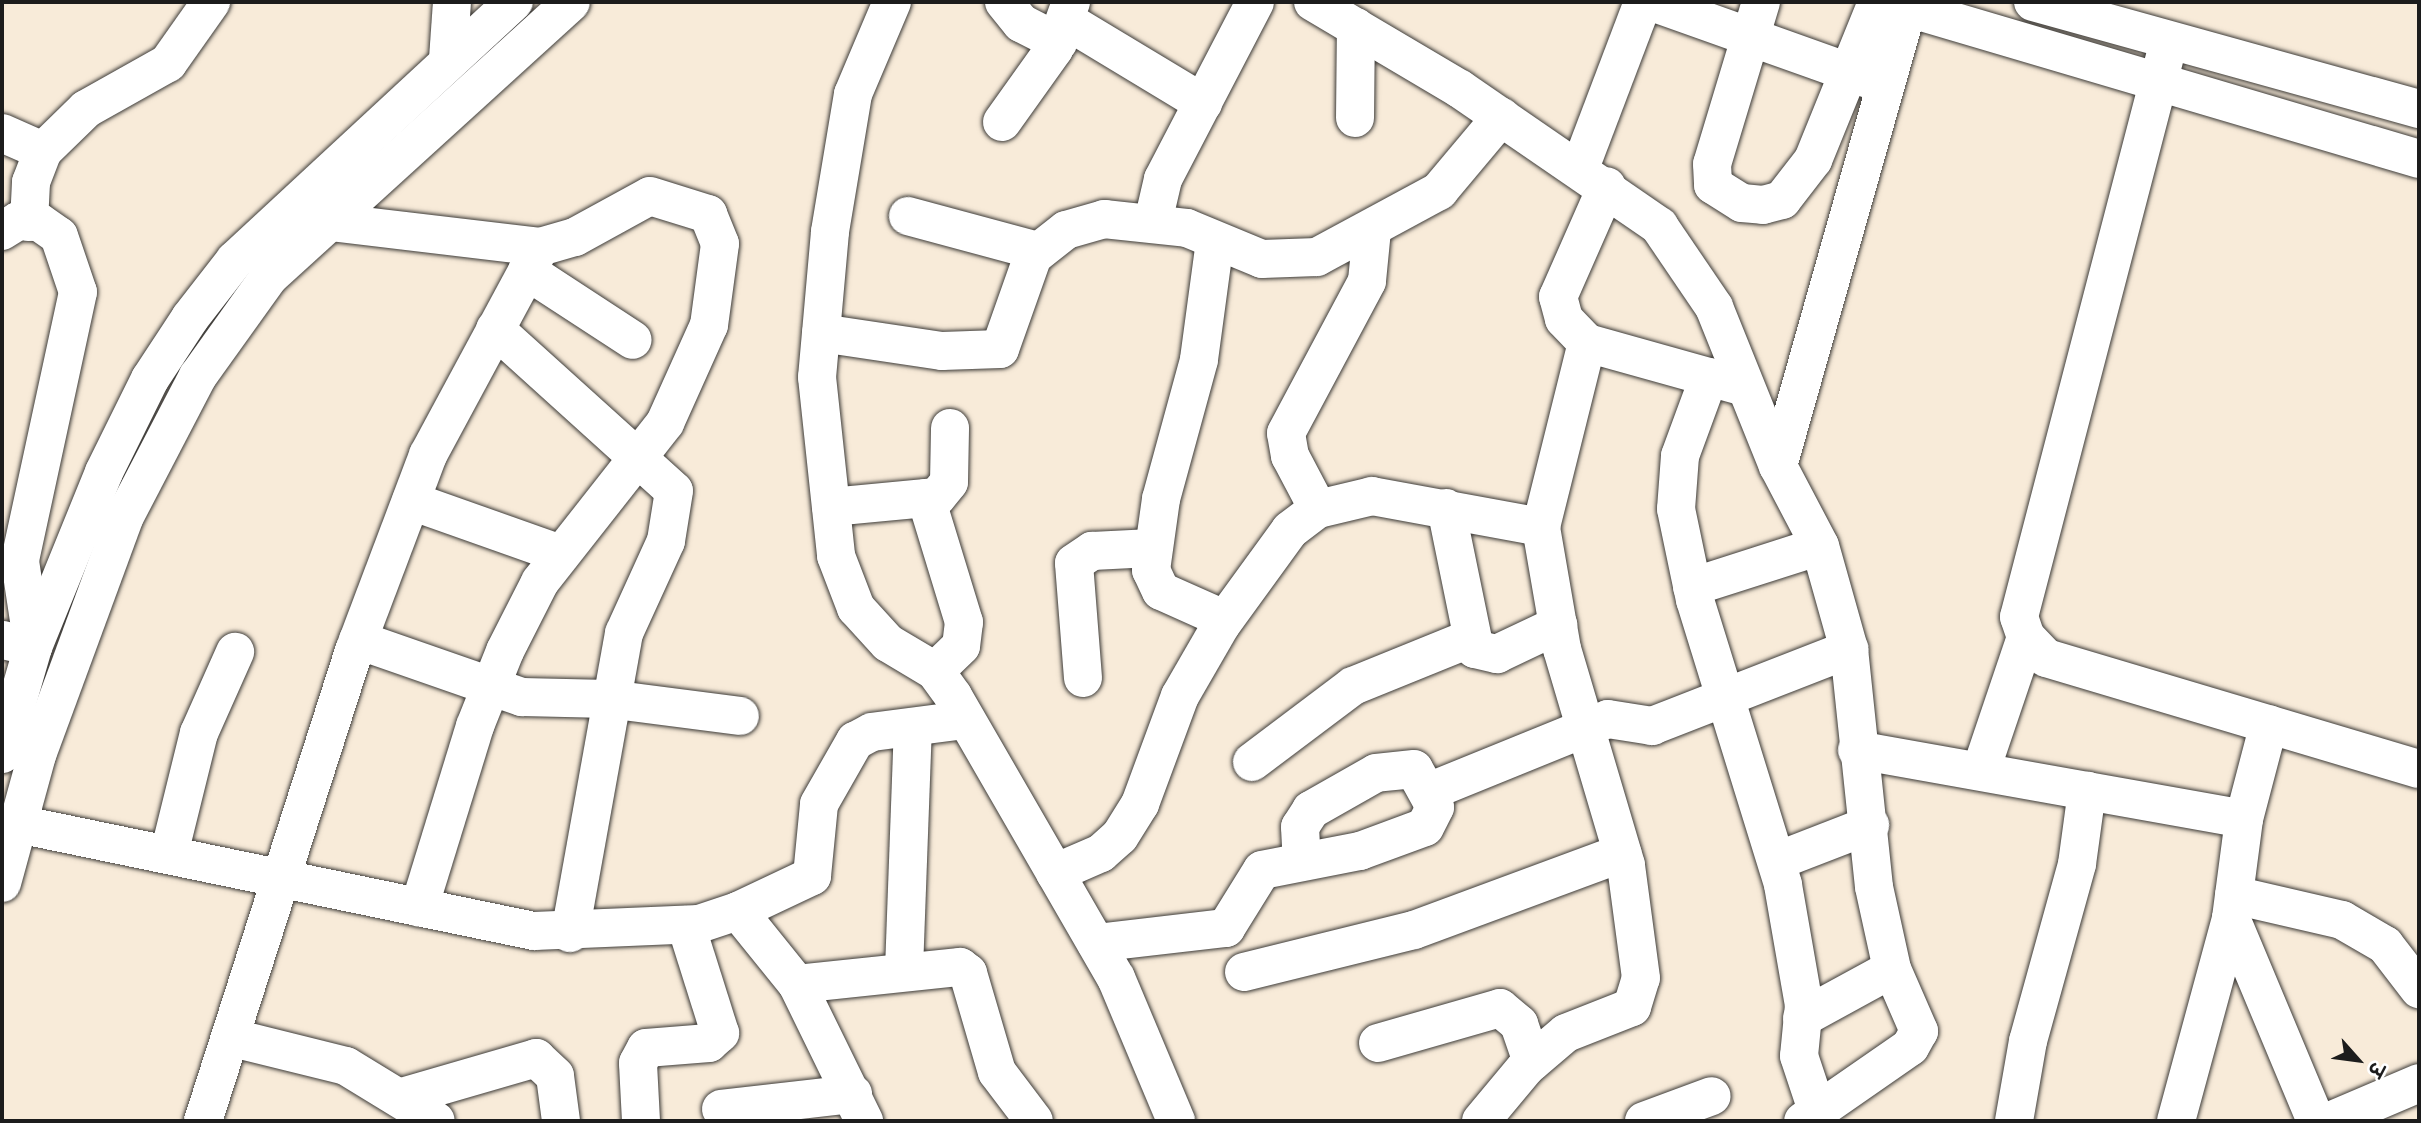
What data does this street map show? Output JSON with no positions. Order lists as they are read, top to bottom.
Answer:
{
  "north": "bottom right"
}
